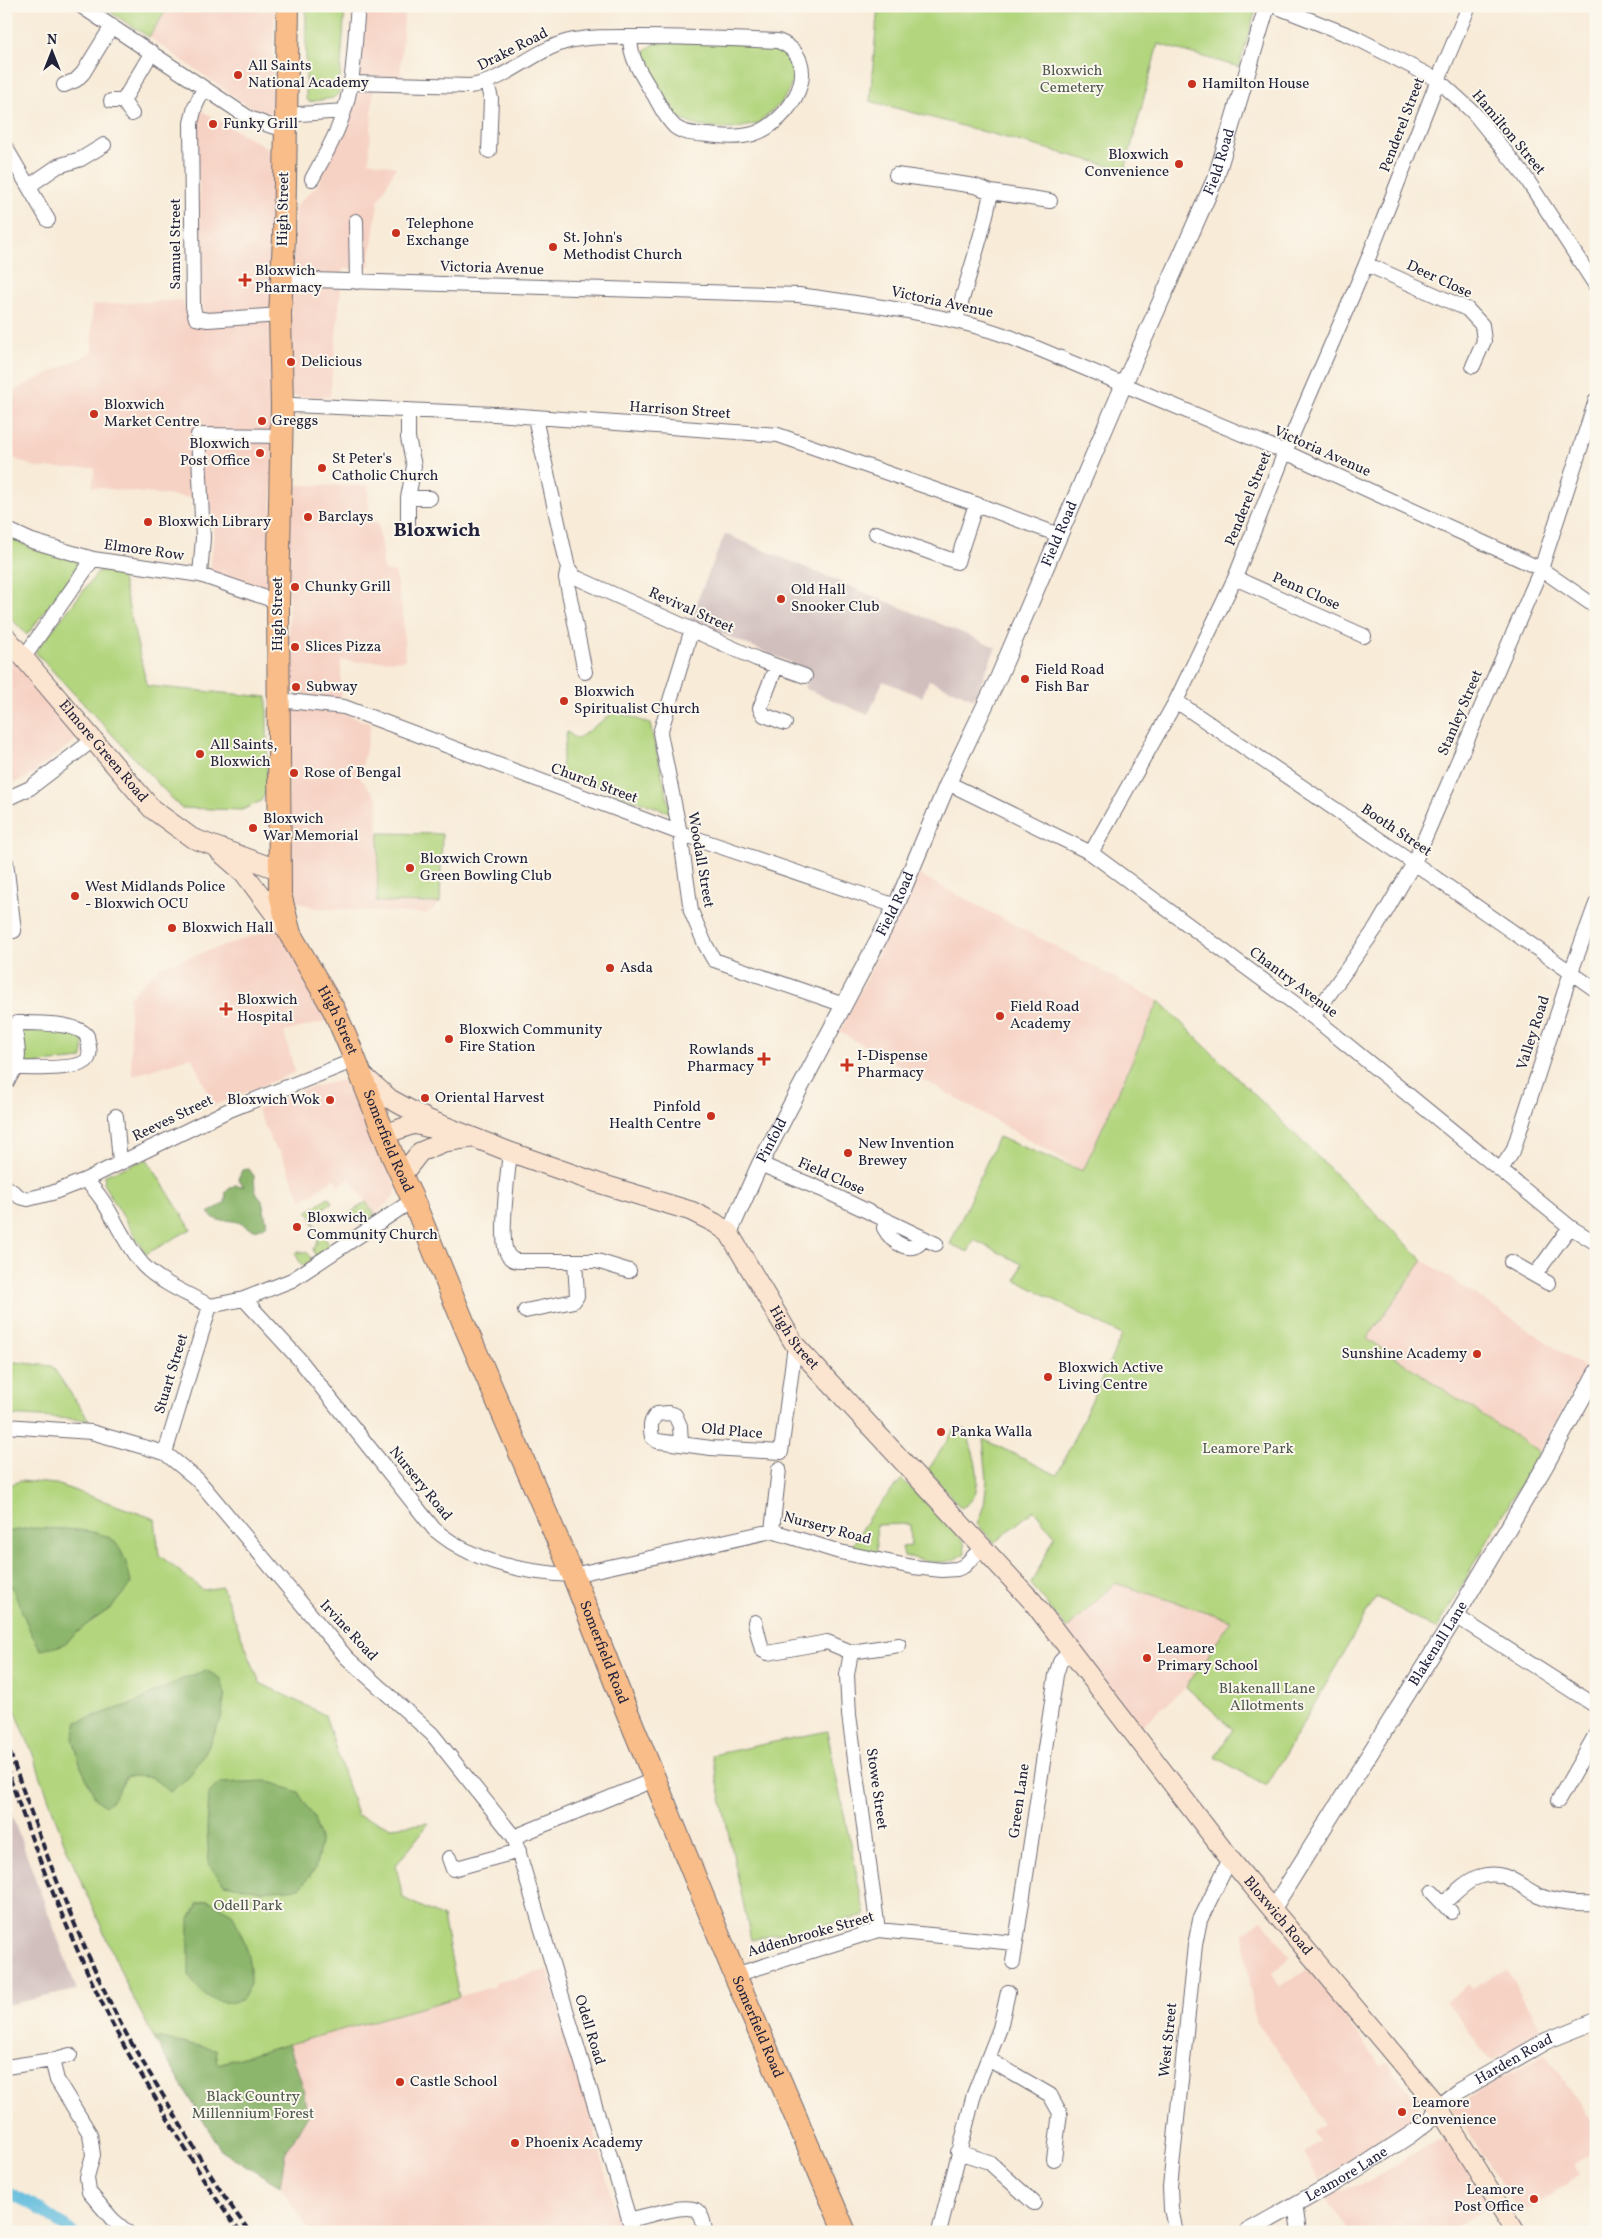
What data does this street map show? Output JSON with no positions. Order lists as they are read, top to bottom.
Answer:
{
  "streets": {
    "highway": ["High Street", "Somerfield Road"],
    "main road": ["Elmore Green Road", "Bloxwich Road"],
    "street": [
      "Drake Road",
      "Penderel Street",
      "Hamilton Street",
      "Field Road",
      "Samuel Street",
      "Victoria Avenue",
      "Deer Close",
      "Harrison Street",
      "Elmore Row",
      "Penn Close",
      "Revival Street",
      "Stanley Street",
      "Church Street",
      "Booth Street",
      "Woodall Street",
      "Chantry Avenue",
      "Valley Road",
      "Reeves Street",
      "Pinfold",
      "Field Close",
      "Stuart Street",
      "Old Place",
      "Nursery Road",
      "Irvine Road",
      "Blakenall Lane",
      "Stowe Street",
      "Green Lane",
      "Addenbrooke Street",
      "Odell Road",
      "West Street",
      "Harden Road",
      "Leamore Lane"
    ]
  },
  "crossings": [
    ["Penderel Street", "Hamilton Street"],
    ["Penderel Street", "Victoria Avenue"],
    ["Penderel Street", "Deer Close"],
    ["Penderel Street", "Penn Close"],
    ["Penderel Street", "Booth Street"],
    ["Penderel Street", "Chantry Avenue"],
    ["Field Road", "Victoria Avenue"],
    ["Field Road", "Harrison Street"],
    ["Field Road", "Church Street"],
    ["Field Road", "Woodall Street"],
    ["Field Road", "Chantry Avenue"],
    ["Field Road", "Pinfold"],
    ["High Street", "Samuel Street"],
    ["High Street", "Victoria Avenue"],
    ["High Street", "Harrison Street"],
    ["High Street", "Elmore Row"],
    ["High Street", "Elmore Green Road"],
    ["High Street", "Church Street"],
    ["High Street", "Reeves Street"],
    ["High Street", "Somerfield Road"],
    ["High Street", "Pinfold"],
    ["High Street", "Old Place"],
    ["High Street", "Nursery Road"],
    ["High Street", "Bloxwich Road"],
    ["Victoria Avenue", "Stanley Street"],
    ["Revival Street", "Woodall Street"],
    ["Stanley Street", "Booth Street"],
    ["Stanley Street", "Chantry Avenue"],
    ["Church Street", "Woodall Street"],
    ["Booth Street", "Valley Road"],
    ["Chantry Avenue", "Valley Road"],
    ["Reeves Street", "Somerfield Road"],
    ["Somerfield Road", "Nursery Road"],
    ["Somerfield Road", "Addenbrooke Street"],
    ["Pinfold", "Field Close"],
    ["Stuart Street", "Irvine Road"],
    ["Irvine Road", "Odell Road"],
    ["Blakenall Lane", "Bloxwich Road"],
    ["Stowe Street", "Addenbrooke Street"],
    ["Green Lane", "Bloxwich Road"],
    ["Green Lane", "Addenbrooke Street"],
    ["Bloxwich Road", "West Street"],
    ["Bloxwich Road", "Harden Road"],
    ["Bloxwich Road", "Leamore Lane"],
    ["Harden Road", "Leamore Lane"]
  ],
  "districts": ["Bloxwich"],
  "parks": [
    "Bloxwich Cemetery",
    "Leamore Park",
    "Blakenall Lane Allotments",
    "Odell Park",
    "Black Country Millennium Forest"
  ],
  "places": {
    "other": [
      "All Saints National Academy",
      "Hamilton House",
      "Funky Grill",
      "Bloxwich Convenience",
      "Telephone Exchange",
      "St. John's Methodist Church",
      "Delicious",
      "Bloxwich Market Centre",
      "Greggs",
      "Bloxwich Post Office",
      "St Peter's Catholic Church",
      "Barclays",
      "Bloxwich Library",
      "Chunky Grill",
      "Old Hall Snooker Club",
      "Slices Pizza",
      "Field Road Fish Bar",
      "Subway",
      "Bloxwich Spiritualist Church",
      "All Saints, Bloxwich",
      "Rose of Bengal",
      "Bloxwich War Memorial",
      "Bloxwich Crown Green Bowling Club",
      "West Midlands Police - Bloxwich OCU",
      "Bloxwich Hall",
      "Asda",
      "Field Road Academy",
      "Bloxwich Community Fire Station",
      "Oriental Harvest",
      "Bloxwich Wok",
      "Pinfold Health Centre",
      "New Invention Brewey",
      "Bloxwich Community Church",
      "Sunshine Academy",
      "Bloxwich Active Living Centre",
      "Panka Walla",
      "Leamore Primary School",
      "Castle School",
      "Leamore Convenience",
      "Phoenix Academy",
      "Leamore Post Office"
    ],
    "health": [
      "Bloxwich Pharmacy",
      "Bloxwich Hospital",
      "Rowlands Pharmacy",
      "I-Dispense Pharmacy"
    ]
  },
  "north": "top"
}
